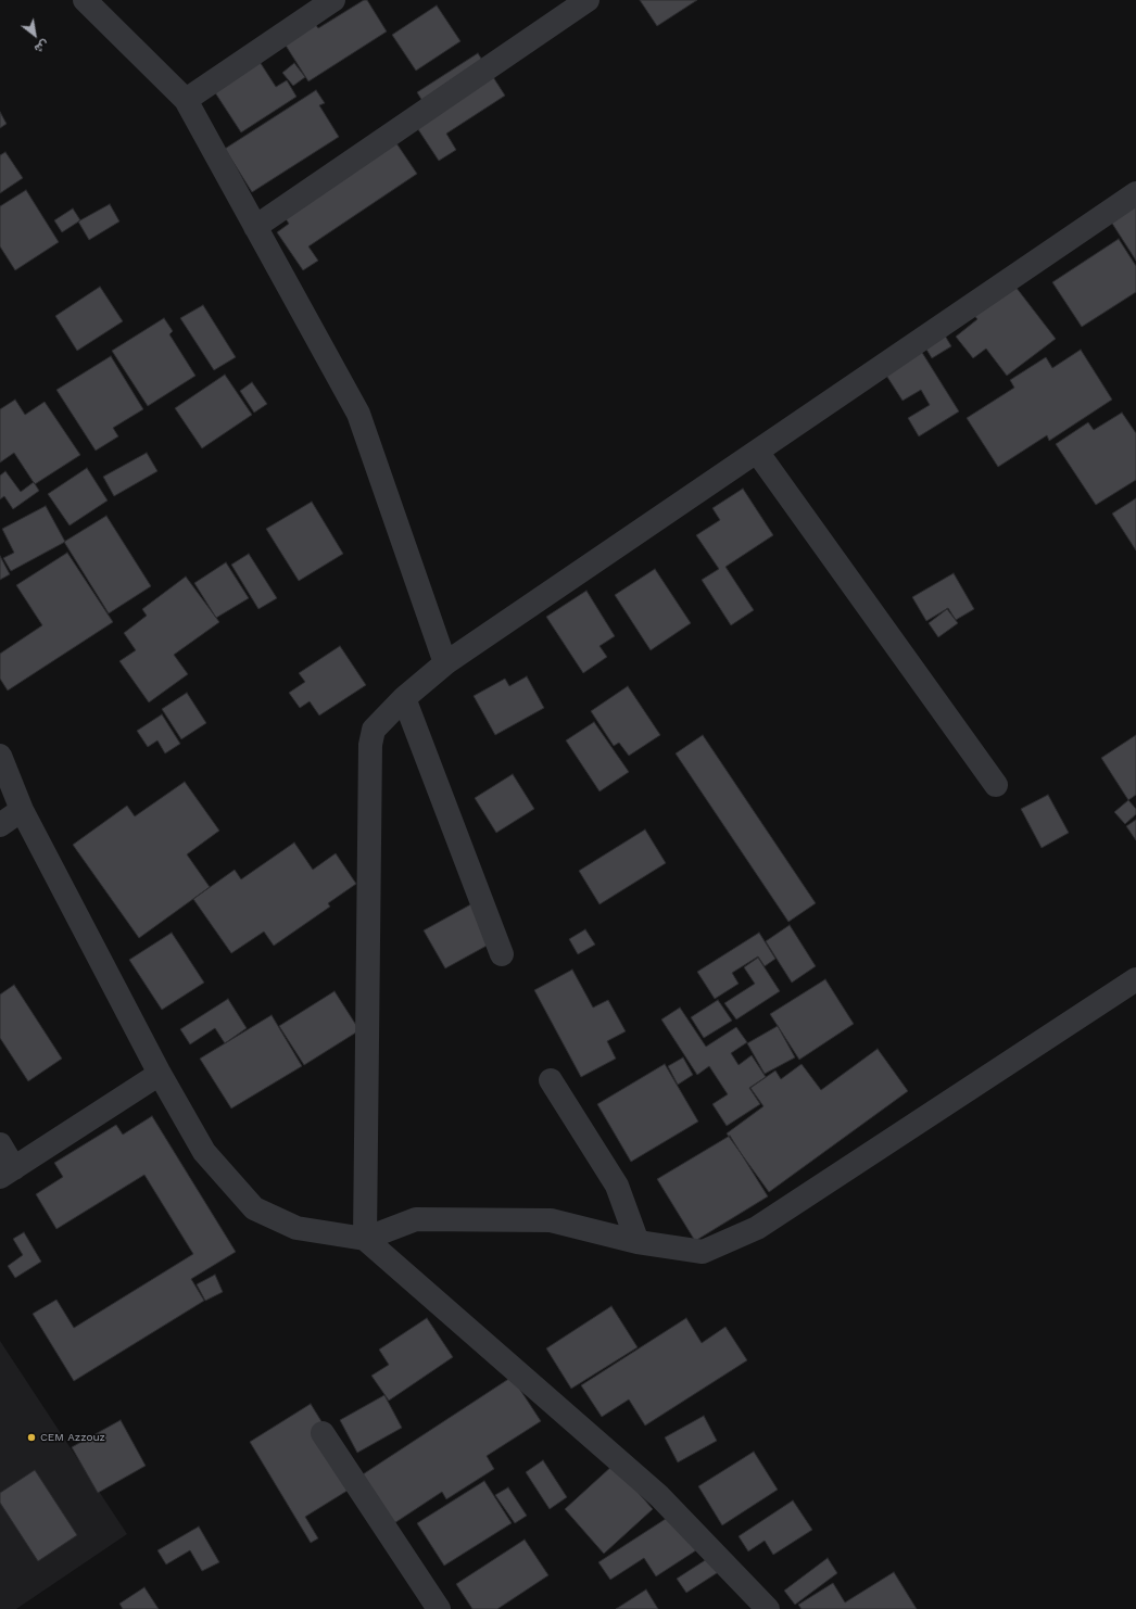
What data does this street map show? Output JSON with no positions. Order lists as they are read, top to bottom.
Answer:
{
  "places": ["CEM Azzouz"],
  "north": "bottom right"
}
